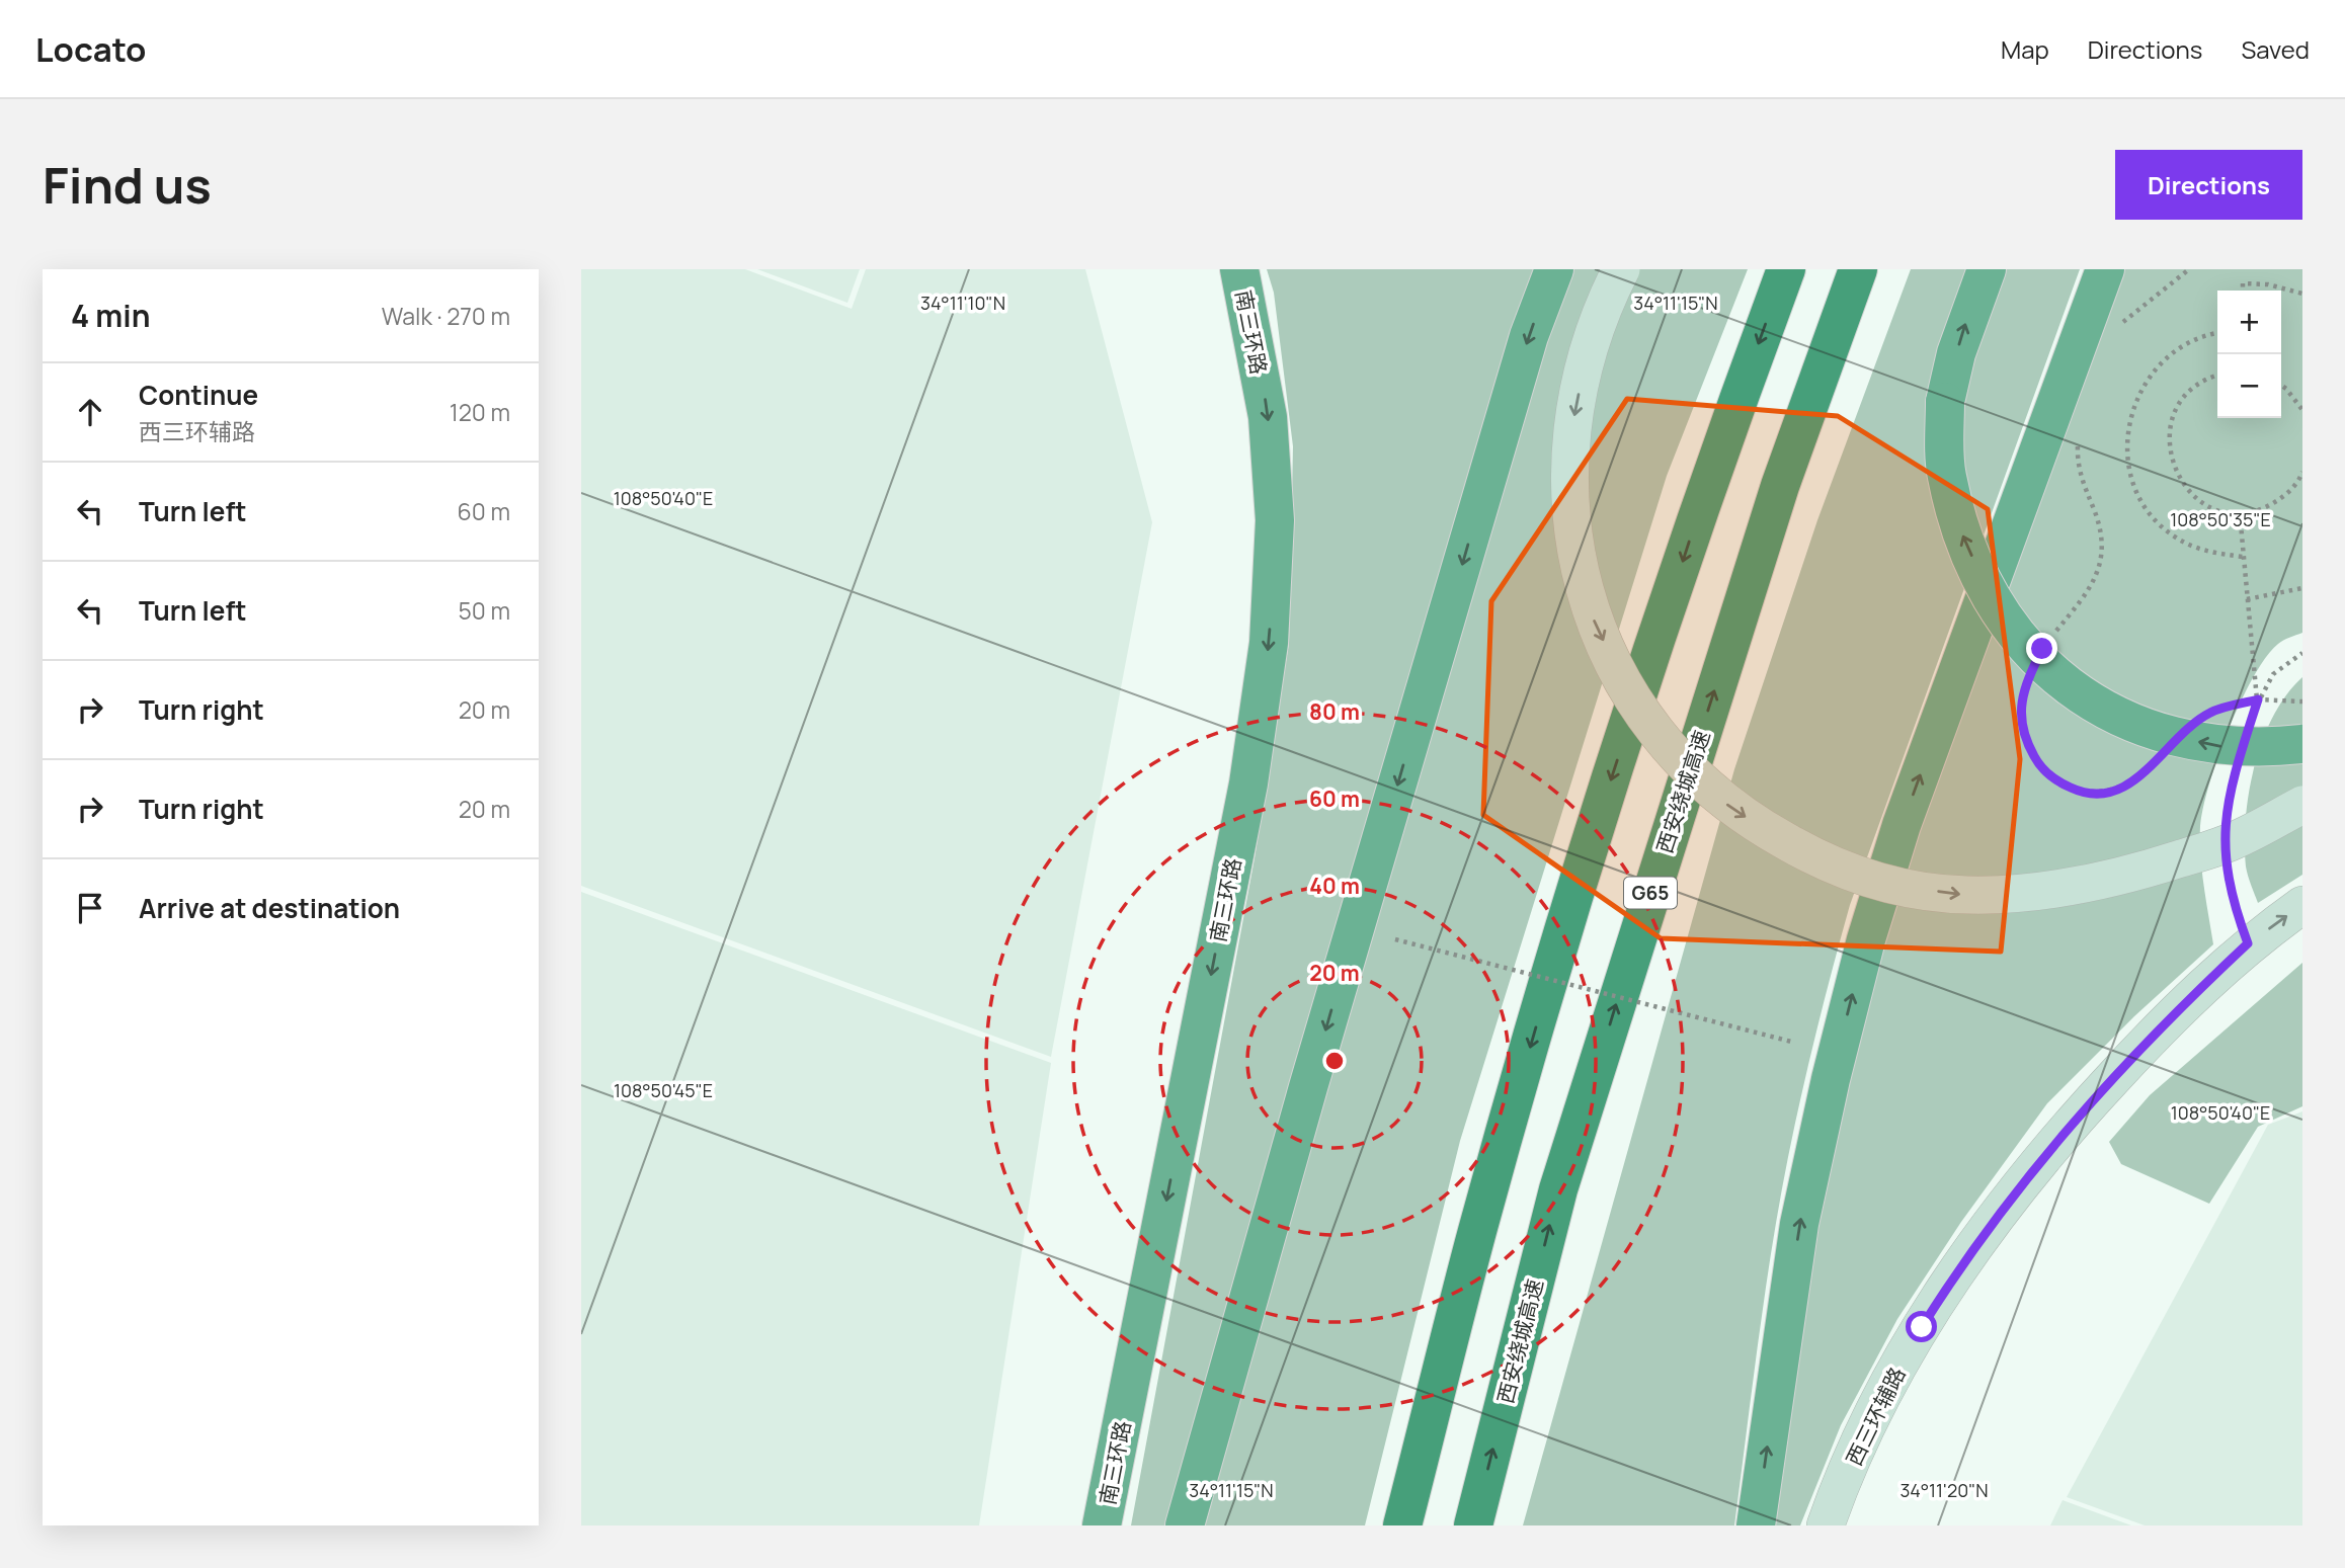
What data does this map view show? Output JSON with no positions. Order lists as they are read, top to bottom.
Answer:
{
  "streets": {
    "highway": ["南三环路", "西安绕城高速", "G65"],
    "main road": ["西三环辅路"]
  },
  "page": {
    "header": "Locato",
    "nav": ["Map", "Directions", "Saved"],
    "buttons": "Directions",
    "title": "Find us",
    "heading": ["4 min", "Walk · 270 m"],
    "map_buttons": ["+", "−"],
    "list": [
      ["Continue", "西三环辅路", "120 m"],
      ["Turn left", "60 m"],
      ["Turn left", "50 m"],
      ["Turn right", "20 m"],
      ["Turn right", "20 m"],
      "Arrive at destination"
    ]
  },
  "coordinates": [
    "34°11'10\"N",
    "34°11'15\"N",
    "108°50'40\"E",
    "108°50'35\"E",
    "108°50'45\"E",
    "34°11'20\"N"
  ],
  "rings": [
    "80 m",
    "60 m",
    "40 m",
    "20 m"
  ]
}
